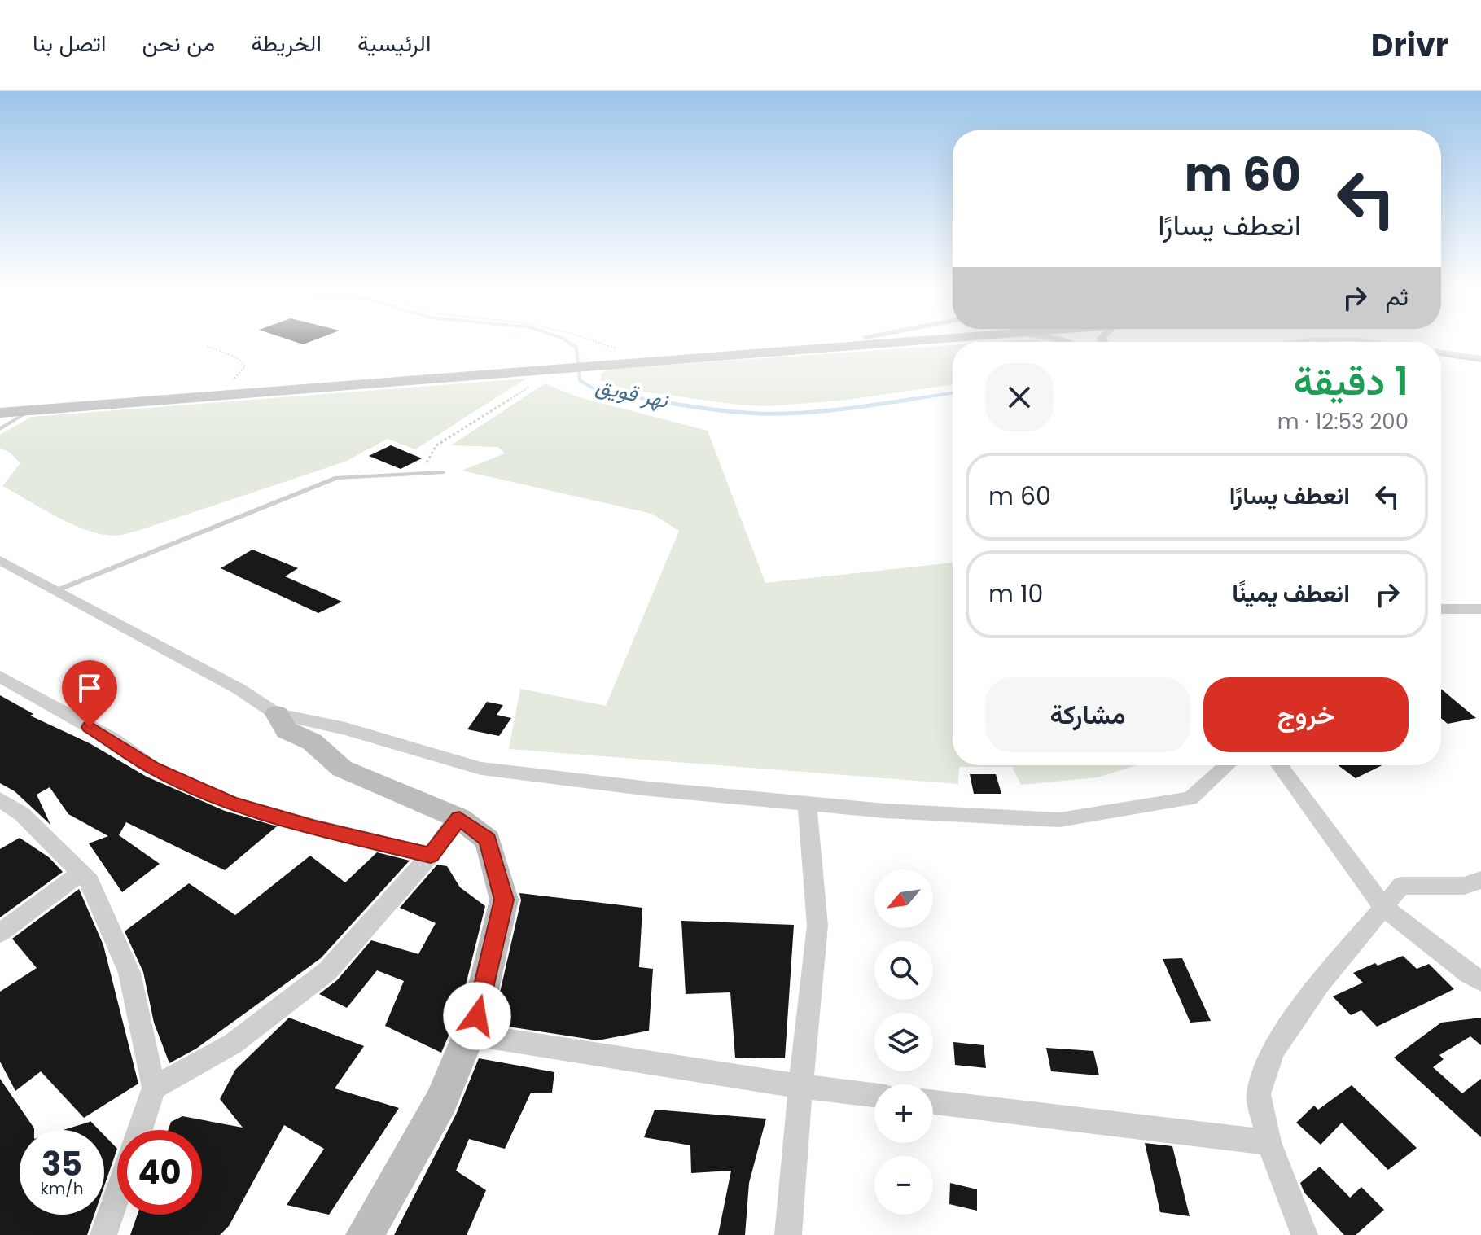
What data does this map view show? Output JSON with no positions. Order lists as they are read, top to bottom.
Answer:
{
  "water": ["نهر قويق"],
  "north": "bottom left",
  "page": {
    "header": "Drivr",
    "nav": [
      "الرئيسية",
      "الخريطة",
      "من نحن",
      "اتصل بنا"
    ],
    "turn": ["60 m", "انعطف يسارًا"],
    "then": "ثم",
    "heading": ["1 دقيقة", "200 m · 12:53"],
    "list": [
      {
        "name": "انعطف يسارًا",
        "value": "60 m"
      },
      {
        "name": "انعطف يمينًا",
        "value": "10 m"
      }
    ],
    "buttons": ["خروج", "مشاركة"],
    "map_buttons": ["+", "−"],
    "speed": "35 km/h",
    "limit": "40"
  }
}
